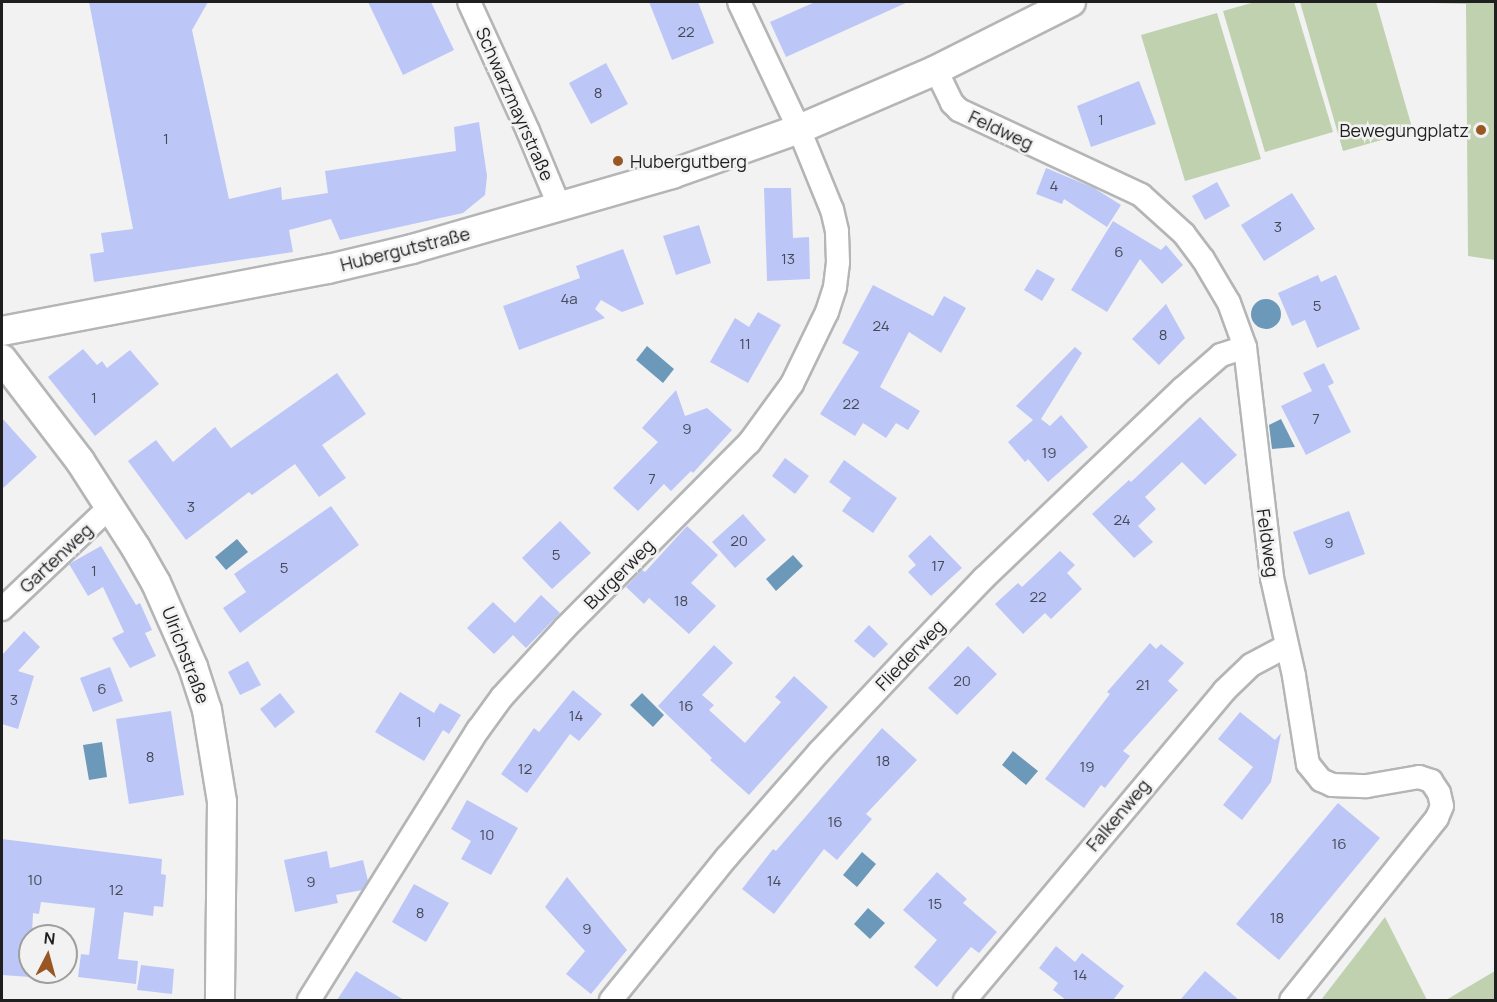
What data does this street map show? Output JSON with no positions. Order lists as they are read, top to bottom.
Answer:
{
  "streets": {
    "street": [
      "Schwarzmayrstraße",
      "Feldweg",
      "Hubergutstraße",
      "Gartenweg",
      "Burgerweg",
      "Ulrichstraße",
      "Fliederweg",
      "Falkenweg"
    ]
  },
  "crossings": [
    ["Schwarzmayrstraße", "Hubergutstraße"],
    ["Feldweg", "Hubergutstraße"],
    ["Feldweg", "Fliederweg"],
    ["Feldweg", "Falkenweg"],
    ["Hubergutstraße", "Burgerweg"],
    ["Gartenweg", "Ulrichstraße"]
  ],
  "places": ["Bewegungplatz", "Hubergutberg"],
  "house_numbers": [
    "22",
    "8",
    "1",
    "1",
    "4",
    "3",
    "6",
    "13",
    "4a",
    "5",
    "24",
    "8",
    "11",
    "1",
    "22",
    "7",
    "9",
    "19",
    "7",
    "3",
    "24",
    "20",
    "9",
    "5",
    "17",
    "5",
    "1",
    "22",
    "18",
    "20",
    "21",
    "6",
    "3",
    "16",
    "14",
    "1",
    "8",
    "18",
    "19",
    "12",
    "16",
    "10",
    "16",
    "10",
    "14",
    "9",
    "12",
    "15",
    "8",
    "18",
    "9",
    "14"
  ],
  "north": "top"
}
